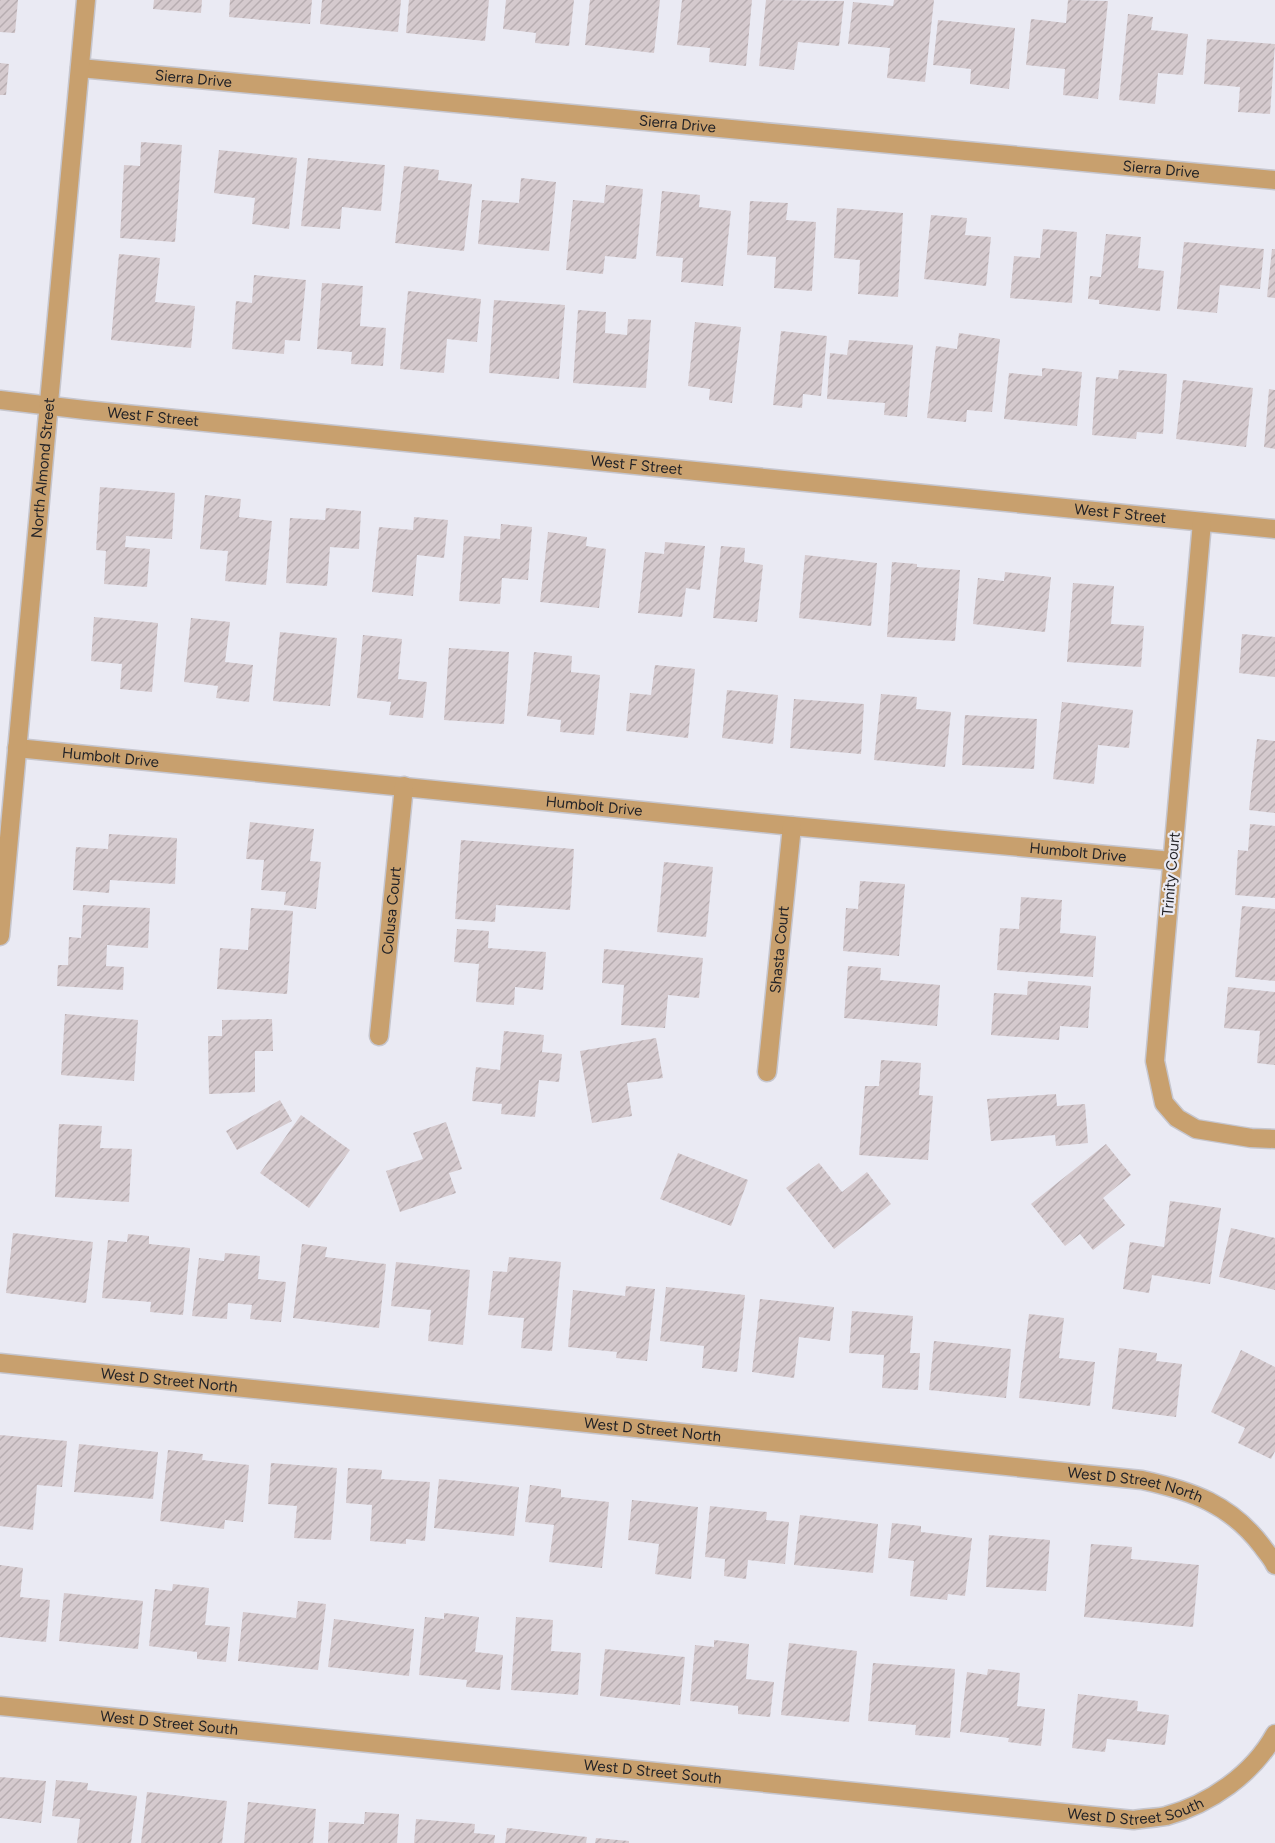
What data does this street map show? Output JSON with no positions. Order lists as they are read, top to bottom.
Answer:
{
  "streets": {
    "street": [
      "Sierra Drive",
      "West F Street",
      "North Almond Street",
      "Humbolt Drive",
      "Trinity Court",
      "Colusa Court",
      "Shasta Court",
      "West D Street North",
      "West D Street South"
    ]
  },
  "crossings": [
    ["Sierra Drive", "North Almond Street"],
    ["West F Street", "North Almond Street"],
    ["West F Street", "Trinity Court"],
    ["North Almond Street", "Humbolt Drive"],
    ["Humbolt Drive", "Trinity Court"],
    ["Humbolt Drive", "Colusa Court"],
    ["Humbolt Drive", "Shasta Court"]
  ]
}
